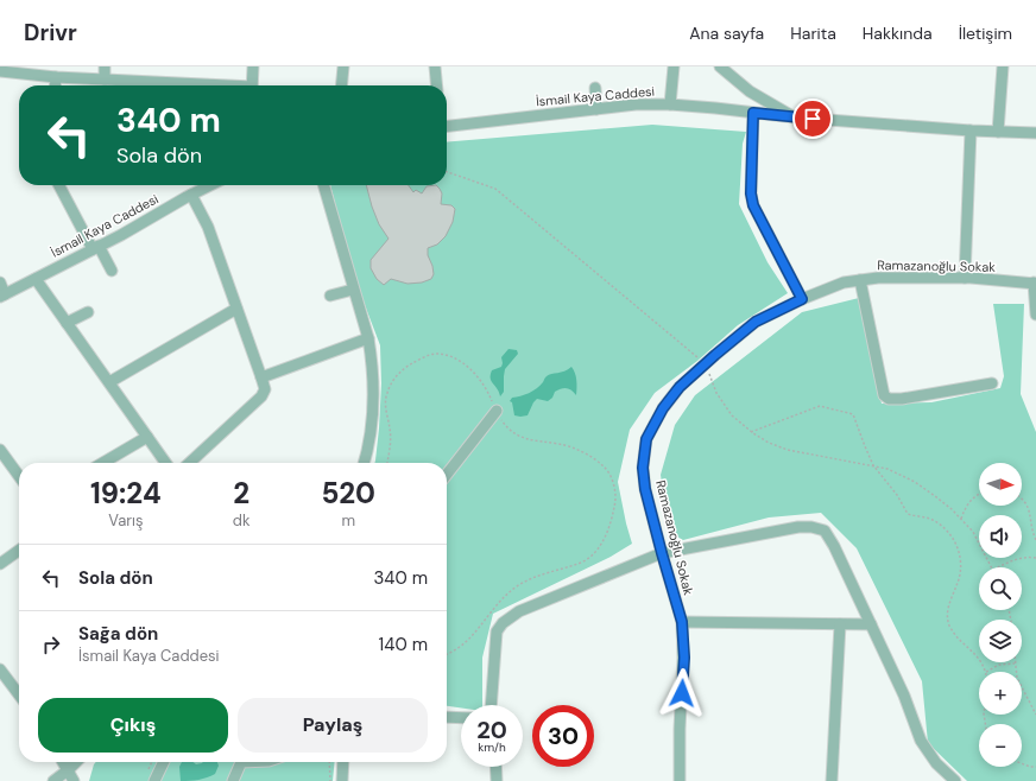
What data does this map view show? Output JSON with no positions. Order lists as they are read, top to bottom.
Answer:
{
  "streets": {
    "street": ["İsmail Kaya Caddesi", "Ramazanoğlu Sokak"]
  },
  "north": "right",
  "page": {
    "header": "Drivr",
    "nav": [
      "Ana sayfa",
      "Harita",
      "Hakkında",
      "İletişim"
    ],
    "turn": ["340 m", "Sola dön"],
    "map_buttons": ["+", "−"],
    "eta": [
      "19:24",
      "Varış",
      "2",
      "dk",
      "520",
      "m"
    ],
    "list": [
      {
        "name": "Sola dön",
        "value": "340 m"
      },
      {
        "name": "Sağa dön",
        "note": "İsmail Kaya Caddesi",
        "value": "140 m"
      }
    ],
    "buttons": ["Çıkış", "Paylaş"],
    "speed": "20 km/h",
    "limit": "30"
  }
}
